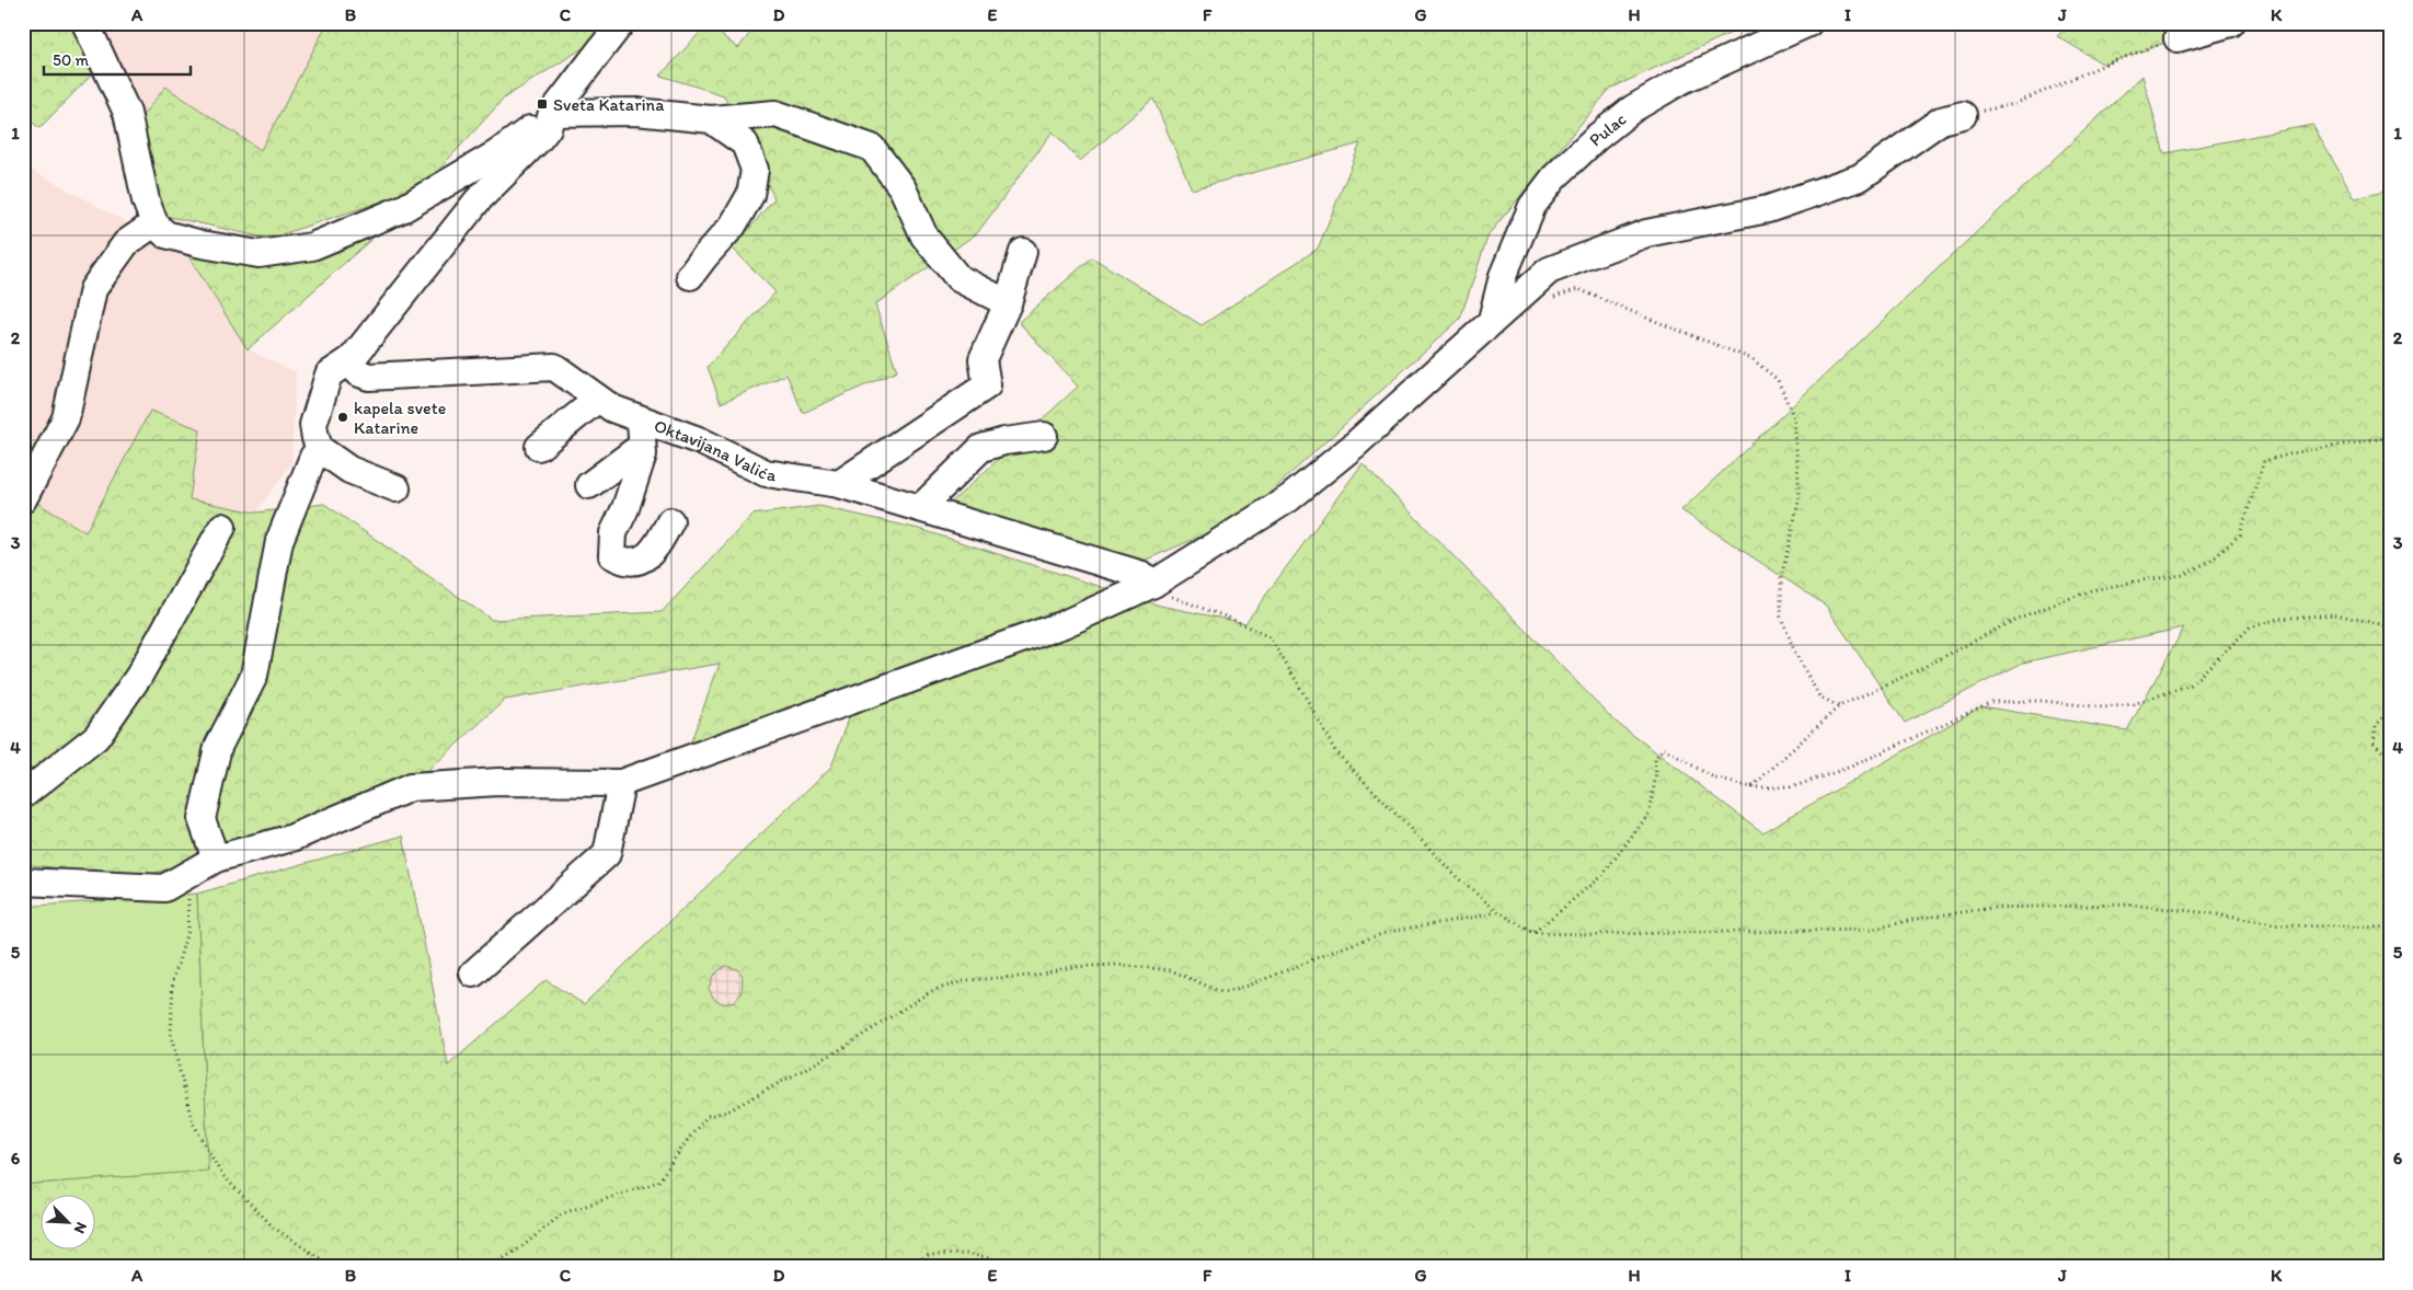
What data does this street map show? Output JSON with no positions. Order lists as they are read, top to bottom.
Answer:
{
  "streets": {
    "street": ["Pulac", "Oktavijana Valića"]
  },
  "places": {
    "transit": ["Sveta Katarina"],
    "other": ["kapela svete Katarine"]
  },
  "scale_bar": "50 m",
  "north": "bottom right",
  "grid": {
    "columns": [
      "A",
      "B",
      "C",
      "D",
      "E",
      "F",
      "G",
      "H",
      "I",
      "J",
      "K"
    ],
    "rows": [
      "1",
      "2",
      "3",
      "4",
      "5",
      "6"
    ]
  }
}
